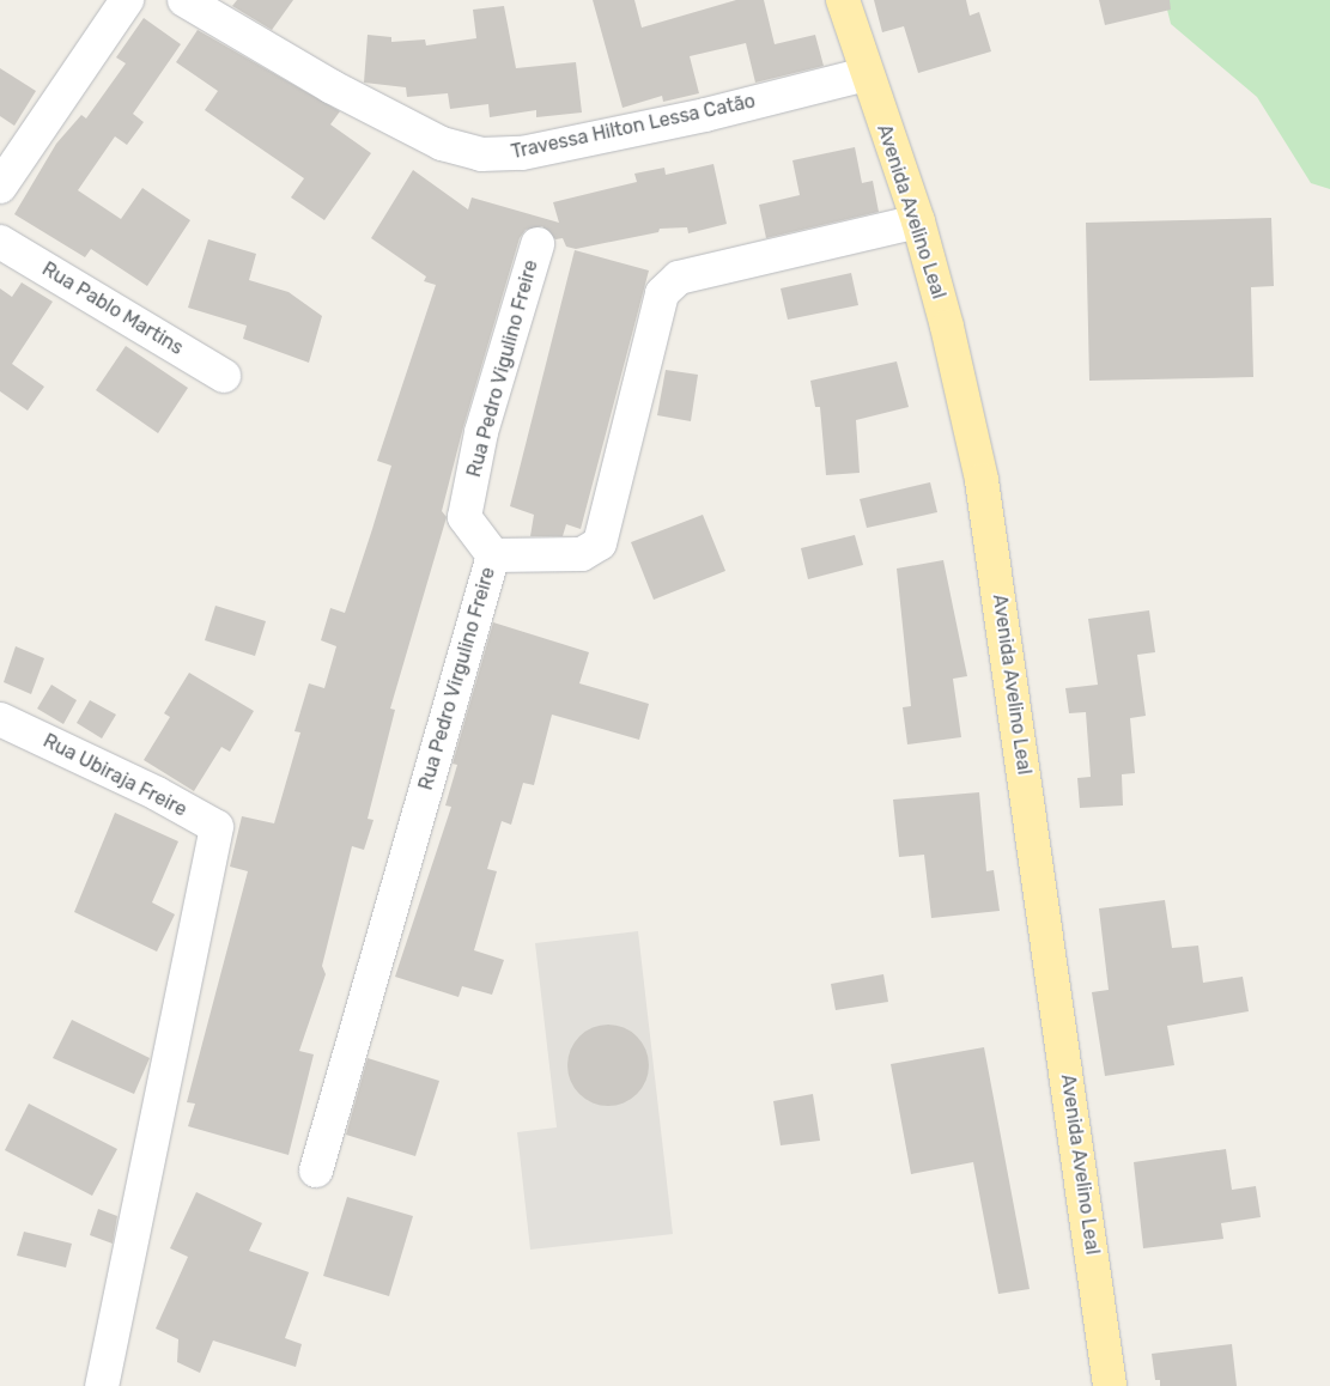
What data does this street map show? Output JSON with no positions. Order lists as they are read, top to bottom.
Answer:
{
  "streets": {
    "main road": ["Avenida Avelino Leal"],
    "street": [
      "Travessa Hilton Lessa Catão",
      "Rua Pablo Martins",
      "Rua Pedro Vigulino Freire",
      "Rua Pedro Virgulino Freire",
      "Rua Ubiraja Freire"
    ]
  },
  "crossings": [
    ["Travessa Hilton Lessa Catão", "Avenida Avelino Leal"],
    ["Avenida Avelino Leal", "Rua Pedro Virgulino Freire"],
    ["Rua Pedro Vigulino Freire", "Rua Pedro Virgulino Freire"]
  ]
}
